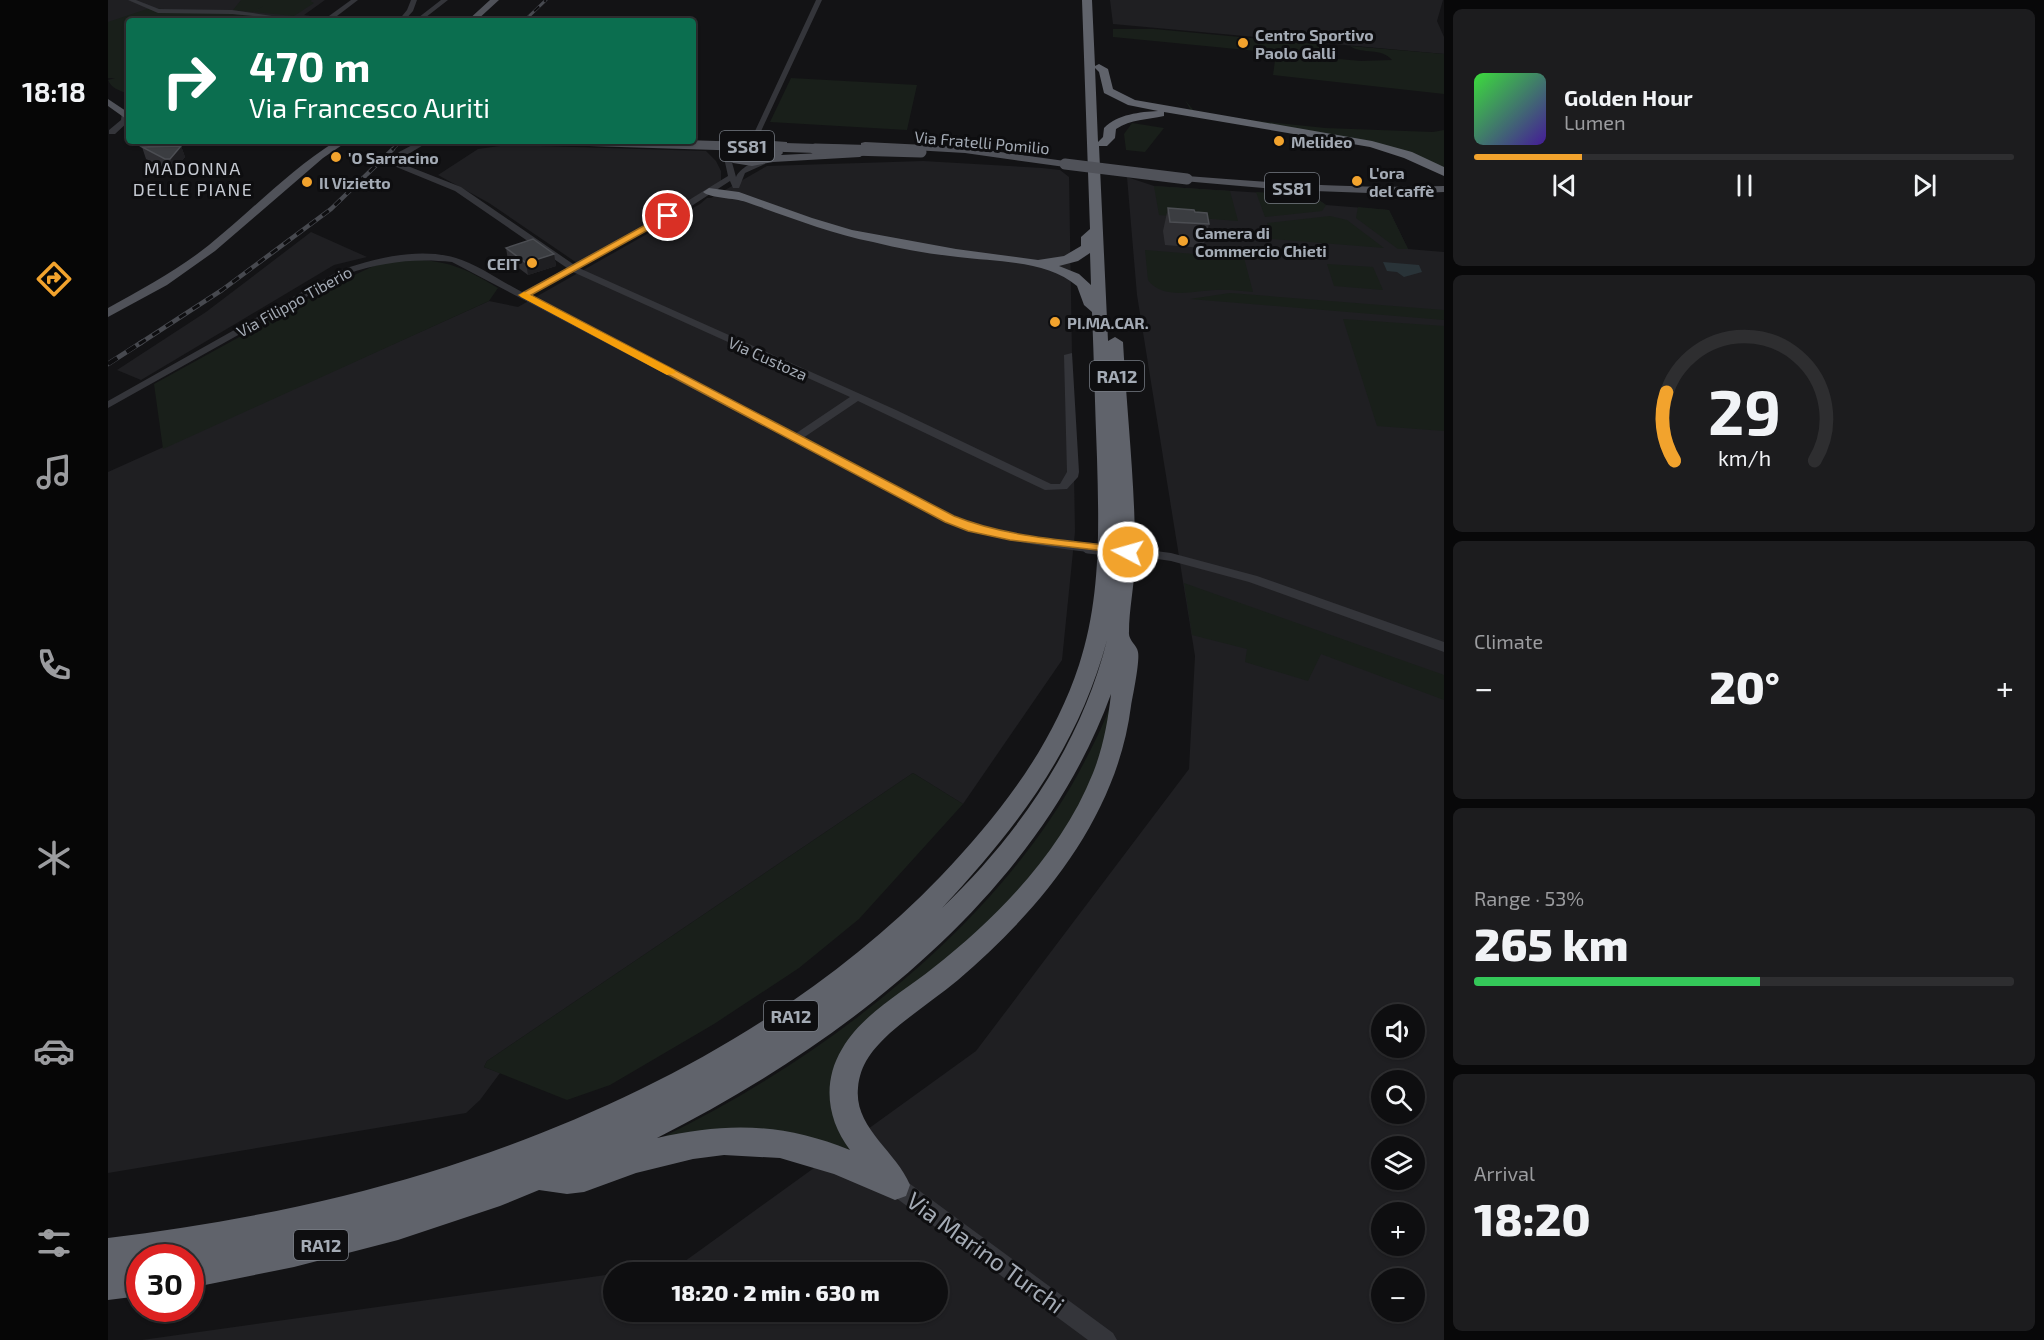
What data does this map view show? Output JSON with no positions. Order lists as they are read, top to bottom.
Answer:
{
  "streets": {
    "highway": ["RA12"],
    "main road": ["Via Fratelli Pomilio", "SS81"],
    "street": ["Via Filippo Tiberio", "Via Custoza", "Via Marino Turchi"]
  },
  "districts": ["MADONNA DELLE PIANE"],
  "places": [
    "Centro Sportivo Paolo Galli",
    "Melideo",
    "'O Sarracino",
    "L'ora del caffè",
    "Il Vizietto",
    "Camera di Commercio Chieti",
    "CEIT",
    "PI.MA.CAR."
  ],
  "page": {
    "tabs": "18:18",
    "turn": ["470 m", "Via Francesco Auriti"],
    "song": ["Golden Hour", "Lumen"],
    "tile": [
      "Climate",
      ["Range · 53%", "265 km"],
      ["Arrival", "18:20"]
    ],
    "heat": ["−", "20°", "+"],
    "map_buttons": ["+", "−"],
    "limit": "30",
    "trip": "18:20 · 2 min · 630 m",
    "gauge": ["29", "km/h"]
  }
}
